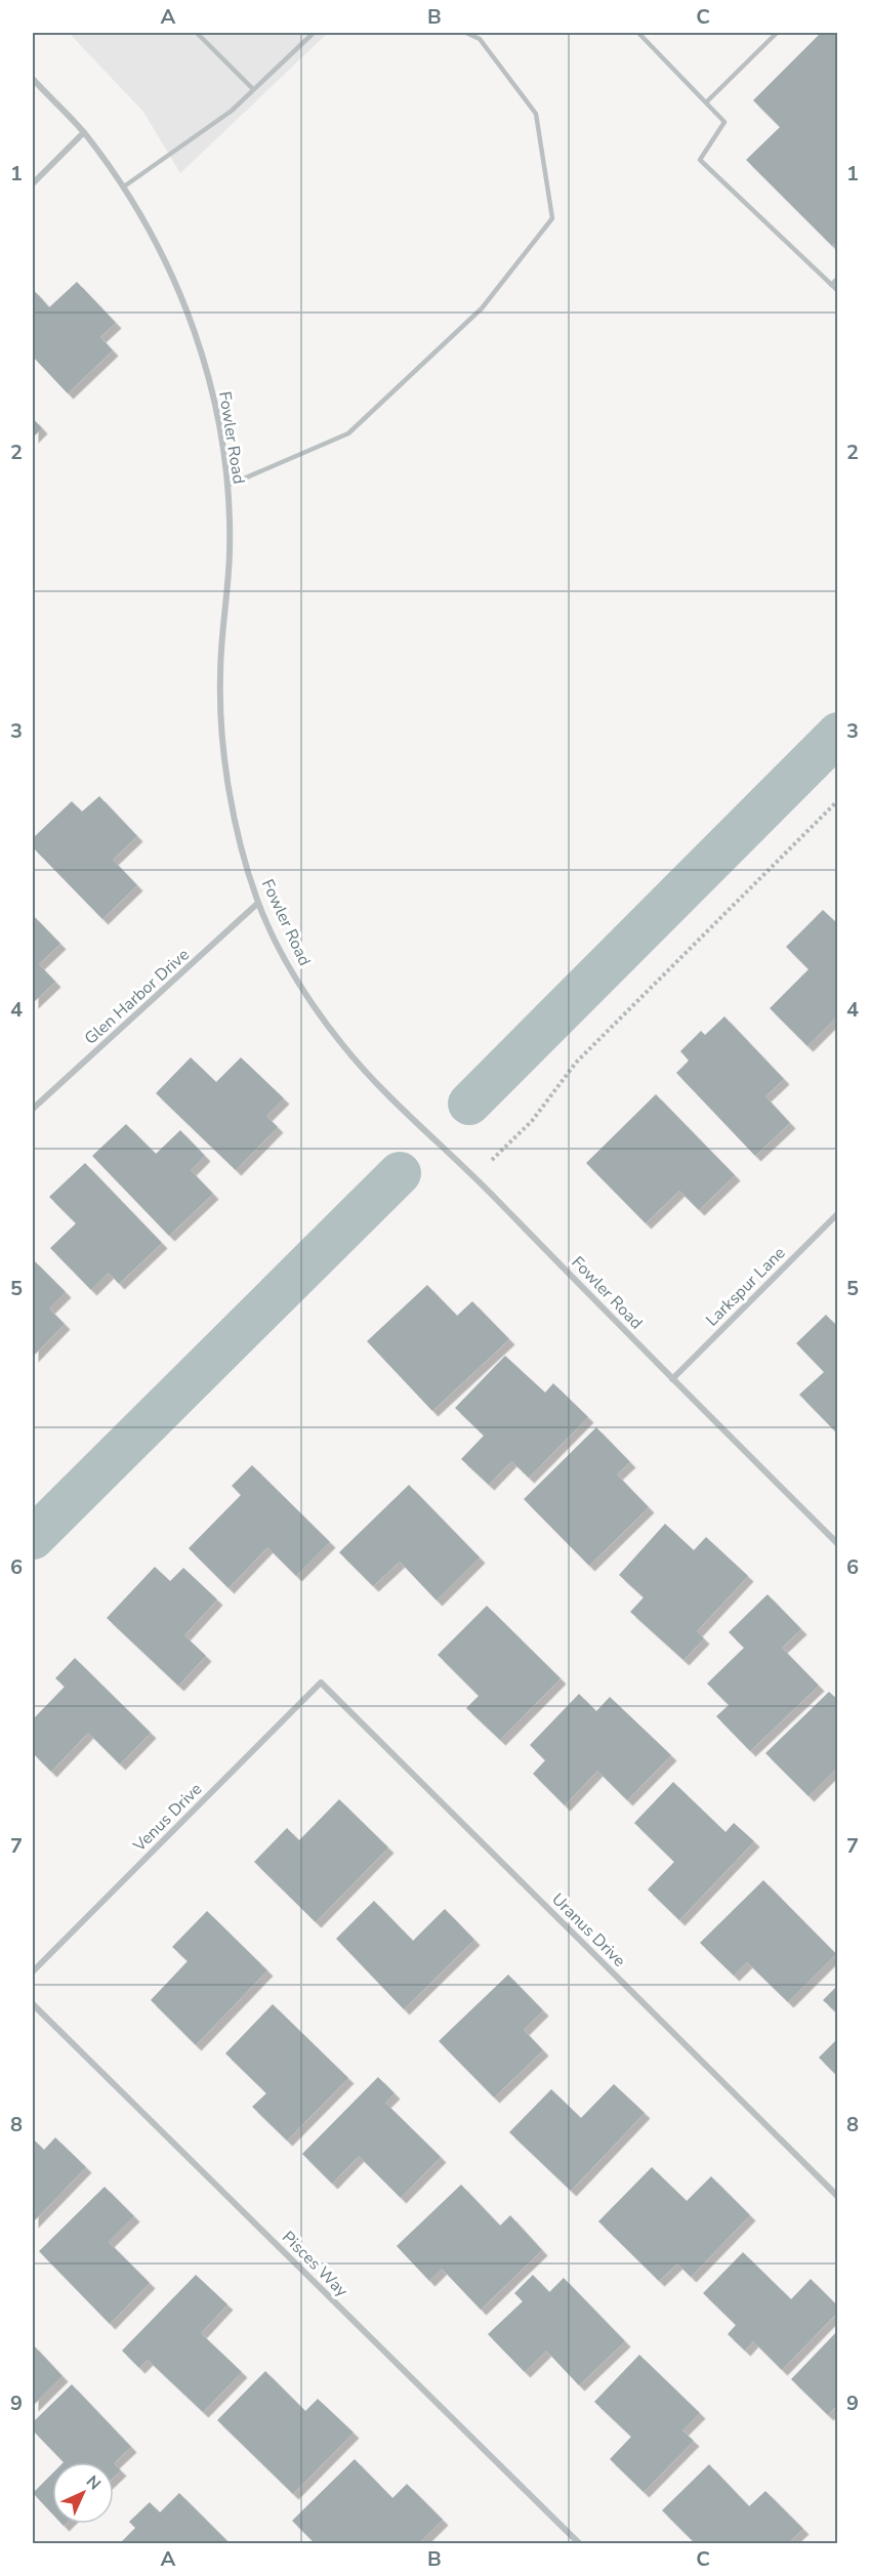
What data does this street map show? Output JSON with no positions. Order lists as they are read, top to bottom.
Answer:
{
  "streets": {
    "street": [
      "Fowler Road",
      "Glen Harbor Drive",
      "Larkspur Lane",
      "Venus Drive",
      "Uranus Drive",
      "Pisces Way"
    ]
  },
  "crossings": [
    ["Fowler Road", "Glen Harbor Drive"],
    ["Fowler Road", "Larkspur Lane"],
    ["Venus Drive", "Uranus Drive"]
  ],
  "north": "top right",
  "grid": {
    "columns": ["A", "B", "C"],
    "rows": [
      "1",
      "2",
      "3",
      "4",
      "5",
      "6",
      "7",
      "8",
      "9"
    ]
  }
}
